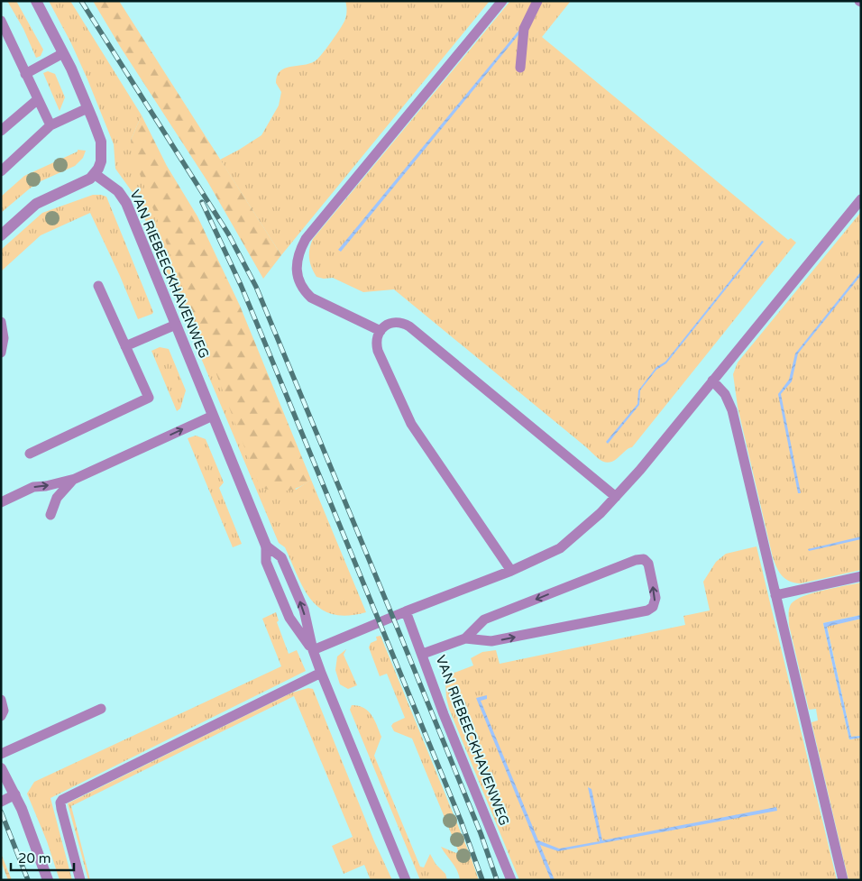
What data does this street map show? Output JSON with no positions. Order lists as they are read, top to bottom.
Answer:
{
  "streets": {
    "street": ["VAN RIEBEECKHAVENWEG"]
  },
  "scale_bar": "20 m"
}
